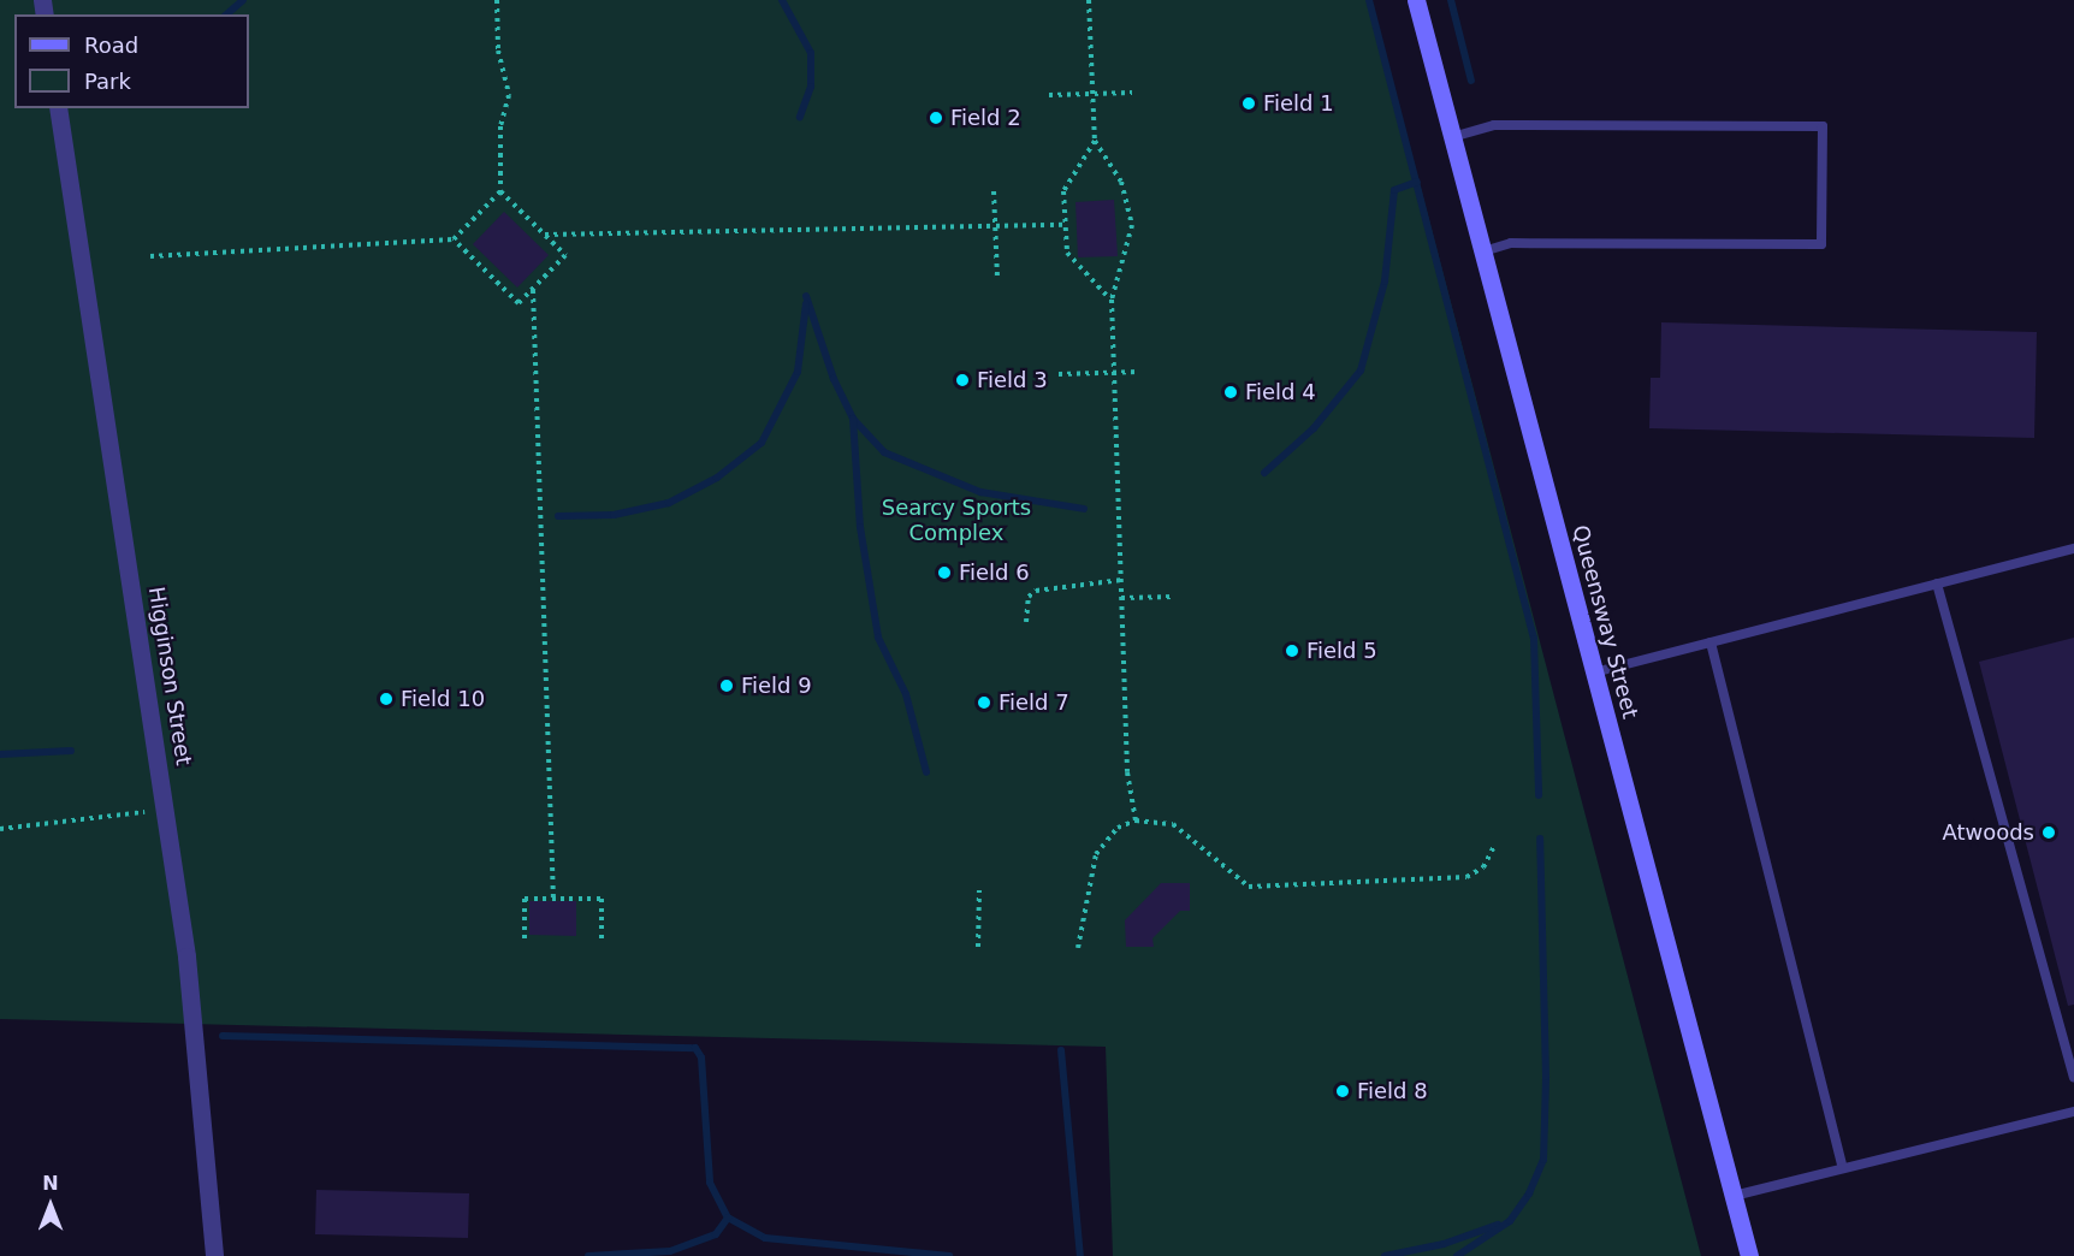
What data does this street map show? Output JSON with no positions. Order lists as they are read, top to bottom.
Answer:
{
  "streets": {
    "street": ["Queensway Street", "Higginson Street"]
  },
  "parks": ["Searcy Sports Complex"],
  "places": [
    "Field 1",
    "Field 2",
    "Field 3",
    "Field 4",
    "Field 6",
    "Field 5",
    "Field 9",
    "Field 10",
    "Field 7",
    "Atwoods",
    "Field 8"
  ],
  "legend": ["Road", "Park"],
  "north": "top"
}
